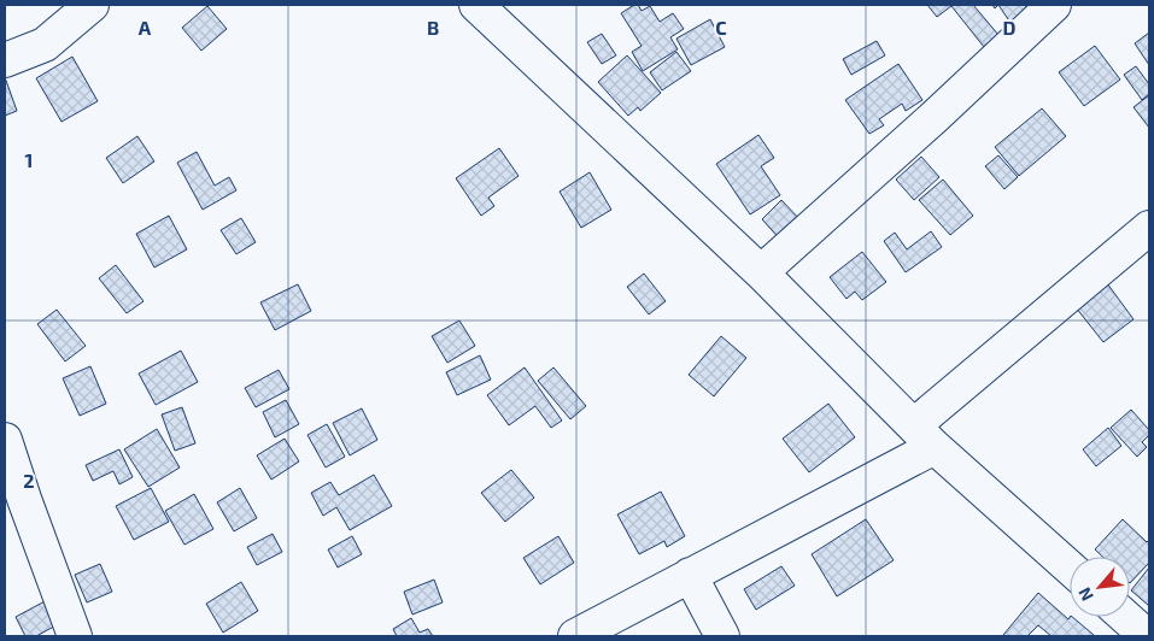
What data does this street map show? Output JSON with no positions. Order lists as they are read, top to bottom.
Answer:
{
  "north": "bottom left",
  "grid": {
    "columns": [
      "A",
      "B",
      "C",
      "D"
    ],
    "rows": ["1", "2"]
  }
}
